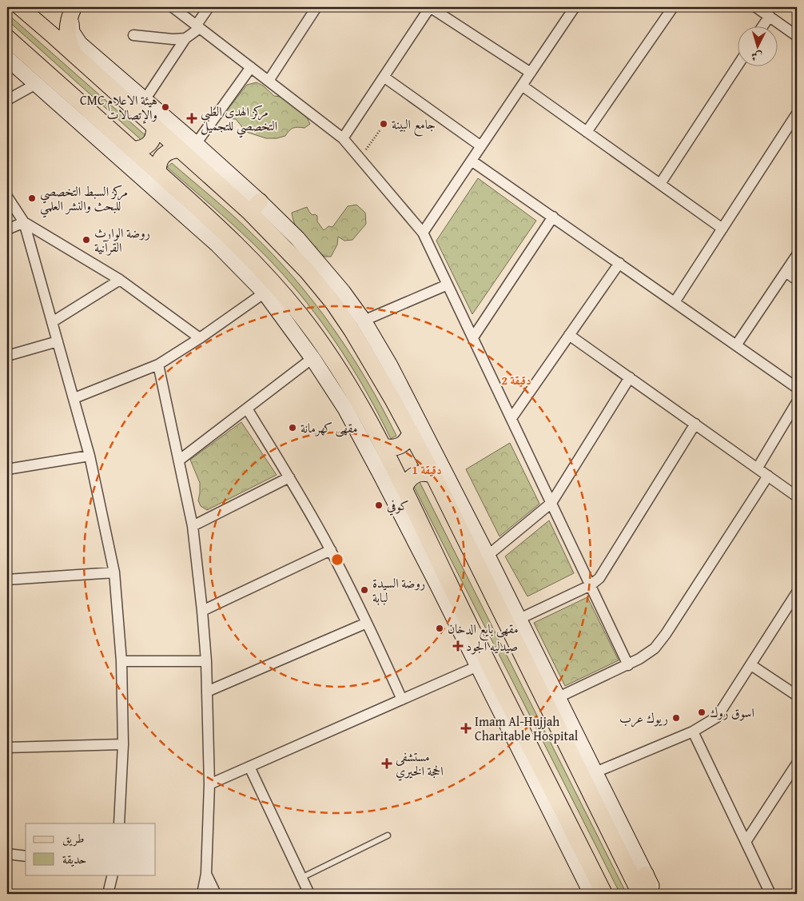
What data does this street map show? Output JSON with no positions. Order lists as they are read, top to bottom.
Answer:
{
  "places": {
    "other": [
      "CMC هيئة الاعلام والإتصالات",
      "جامع البينة",
      "مركز السبط التخصصي للبحث والنشر العلمي",
      "روضة الوارث القرآنية",
      "مقهى كهرمانة",
      "كوفي",
      "روضة السيدة لبابة",
      "مقهى بايع الدخان",
      "اسوق روك",
      "ريوك عرب"
    ],
    "health": [
      "مركز الهدى الطبي التخصصي للتجميل",
      "صيدليه الجود",
      "Imam Al-Hujjah Charitable Hospital",
      "مستشفى الحجة الخيري"
    ]
  },
  "legend": ["طريق", "حديقة"],
  "north": "bottom",
  "rings": ["2 دقيقة", "1 دقيقة"]
}
